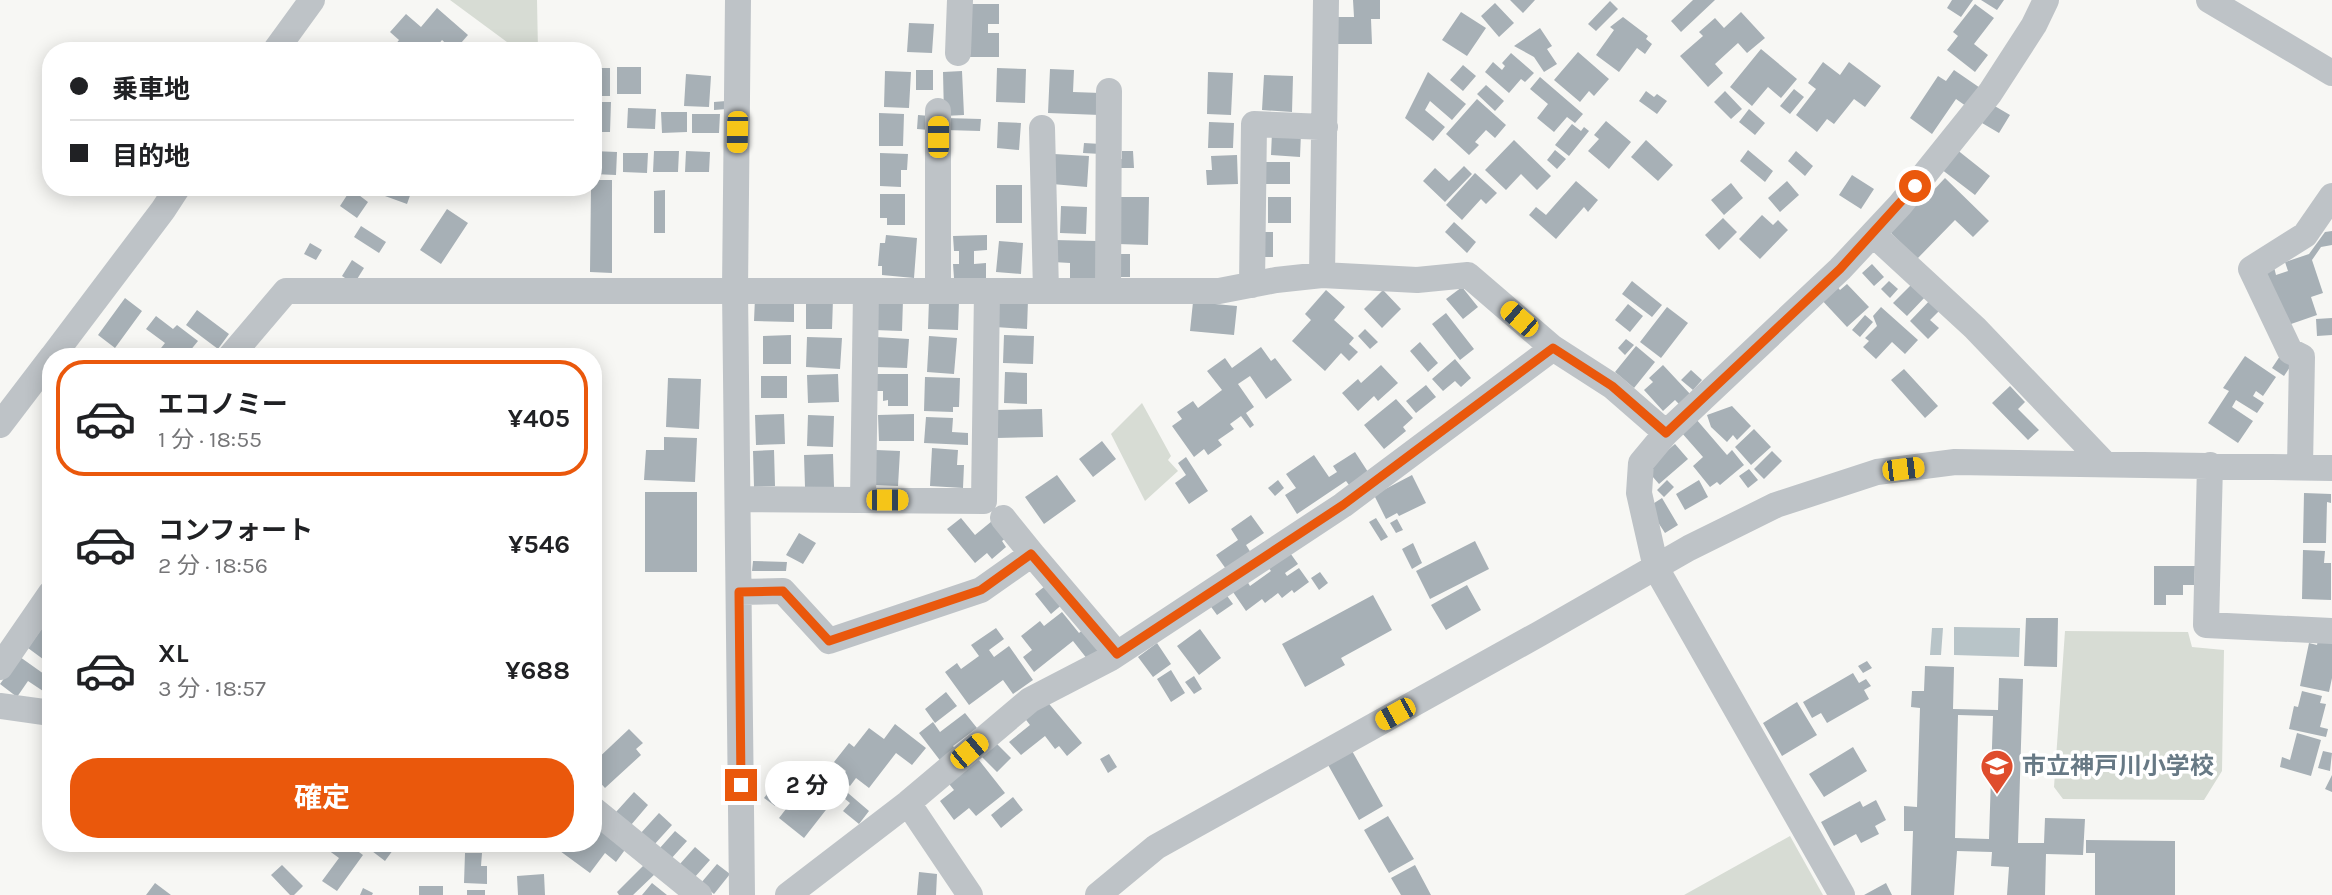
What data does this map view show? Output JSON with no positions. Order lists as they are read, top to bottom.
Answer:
{
  "places": {
    "school or university": ["市立神戸川小学校"]
  },
  "page": {
    "banner": ["乗車地", "目的地"],
    "list": [
      {
        "name": "エコノミー",
        "note": "1 分 · 18:55",
        "value": "¥405"
      },
      {
        "name": "コンフォート",
        "note": "2 分 · 18:56",
        "value": "¥546"
      },
      {
        "name": "XL",
        "note": "3 分 · 18:57",
        "value": "¥688"
      }
    ],
    "buttons": "確定",
    "bubble": "2 分"
  }
}
